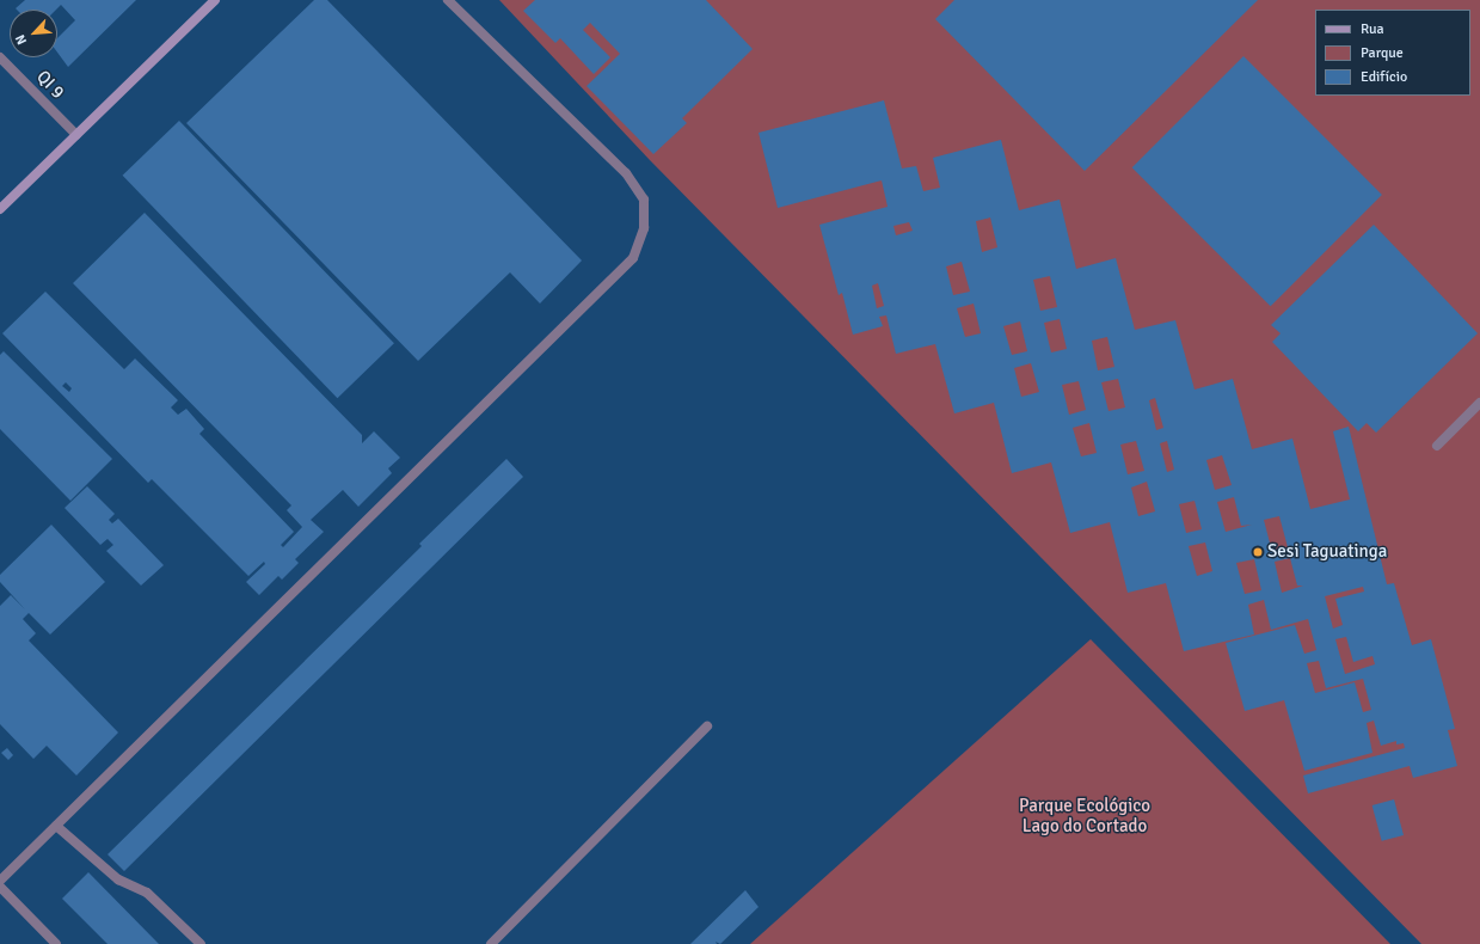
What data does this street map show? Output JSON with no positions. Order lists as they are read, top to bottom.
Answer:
{
  "streets": {
    "street": ["QI 9"]
  },
  "parks": ["Parque Ecológico Lago do Cortado"],
  "places": ["Sesi Taguatinga"],
  "legend": ["Rua", "Parque", "Edifício"],
  "north": "bottom left"
}
